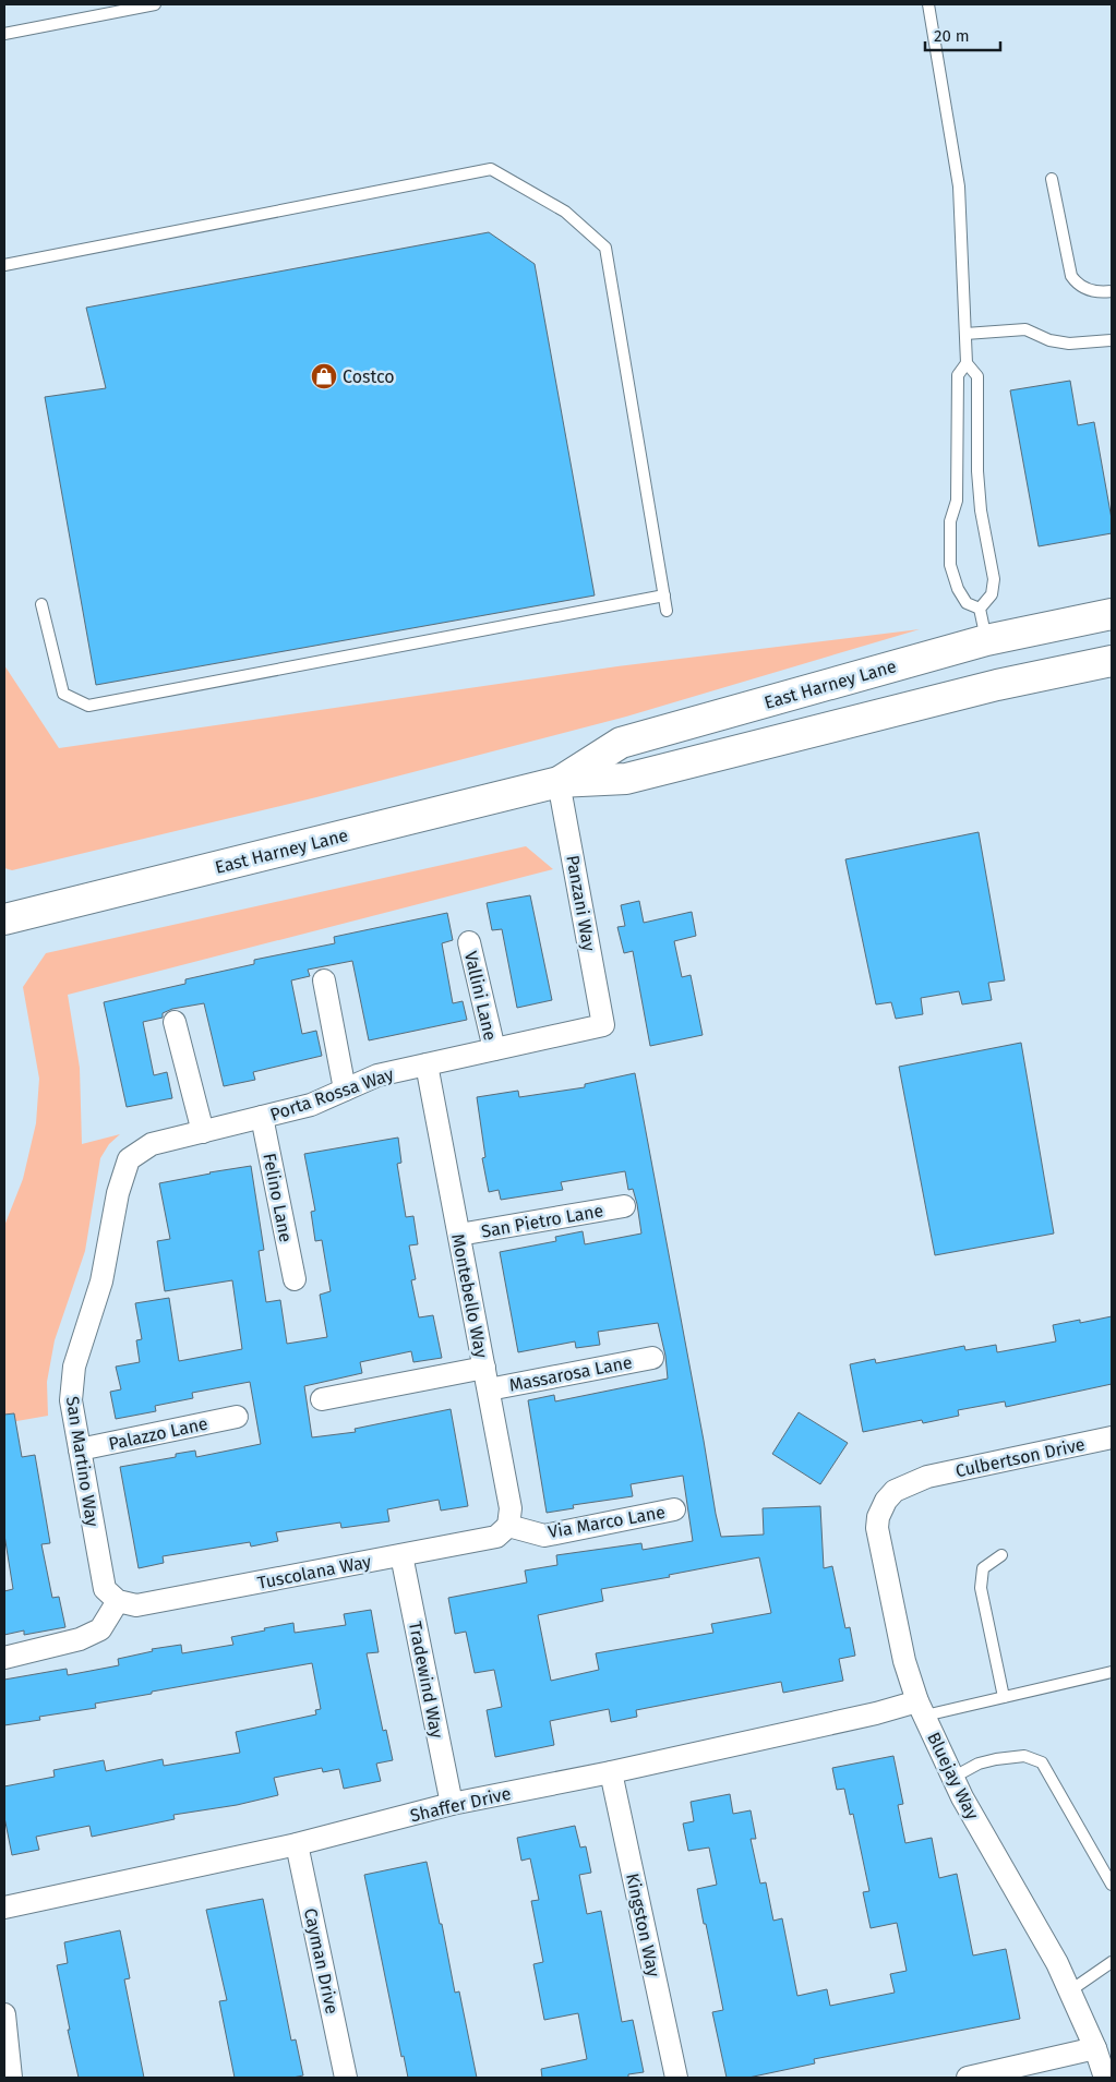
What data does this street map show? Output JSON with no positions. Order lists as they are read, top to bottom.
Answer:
{
  "streets": {
    "main road": ["East Harney Lane"],
    "street": [
      "Panzani Way",
      "Vallini Lane",
      "Porta Rossa Way",
      "Felino Lane",
      "San Pietro Lane",
      "Montebello Way",
      "Massarosa Lane",
      "Palazzo Lane",
      "Culbertson Drive",
      "San Martino Way",
      "Via Marco Lane",
      "Tuscolana Way",
      "Tradewind Way",
      "Bluejay Way",
      "Shaffer Drive",
      "Kingston Way",
      "Cayman Drive"
    ]
  },
  "crossings": [
    ["East Harney Lane", "Panzani Way"],
    ["Panzani Way", "Porta Rossa Way"],
    ["Vallini Lane", "Porta Rossa Way"],
    ["Porta Rossa Way", "Felino Lane"],
    ["Porta Rossa Way", "Montebello Way"],
    ["Porta Rossa Way", "San Martino Way"],
    ["San Pietro Lane", "Montebello Way"],
    ["Montebello Way", "Massarosa Lane"],
    ["Montebello Way", "Via Marco Lane"],
    ["Montebello Way", "Tuscolana Way"],
    ["Palazzo Lane", "San Martino Way"],
    ["Culbertson Drive", "Bluejay Way"],
    ["San Martino Way", "Tuscolana Way"],
    ["Via Marco Lane", "Tuscolana Way"],
    ["Tuscolana Way", "Tradewind Way"],
    ["Tradewind Way", "Shaffer Drive"],
    ["Bluejay Way", "Shaffer Drive"],
    ["Shaffer Drive", "Kingston Way"],
    ["Shaffer Drive", "Cayman Drive"]
  ],
  "places": {
    "shop": ["Costco"]
  },
  "scale_bar": "20 m"
}
